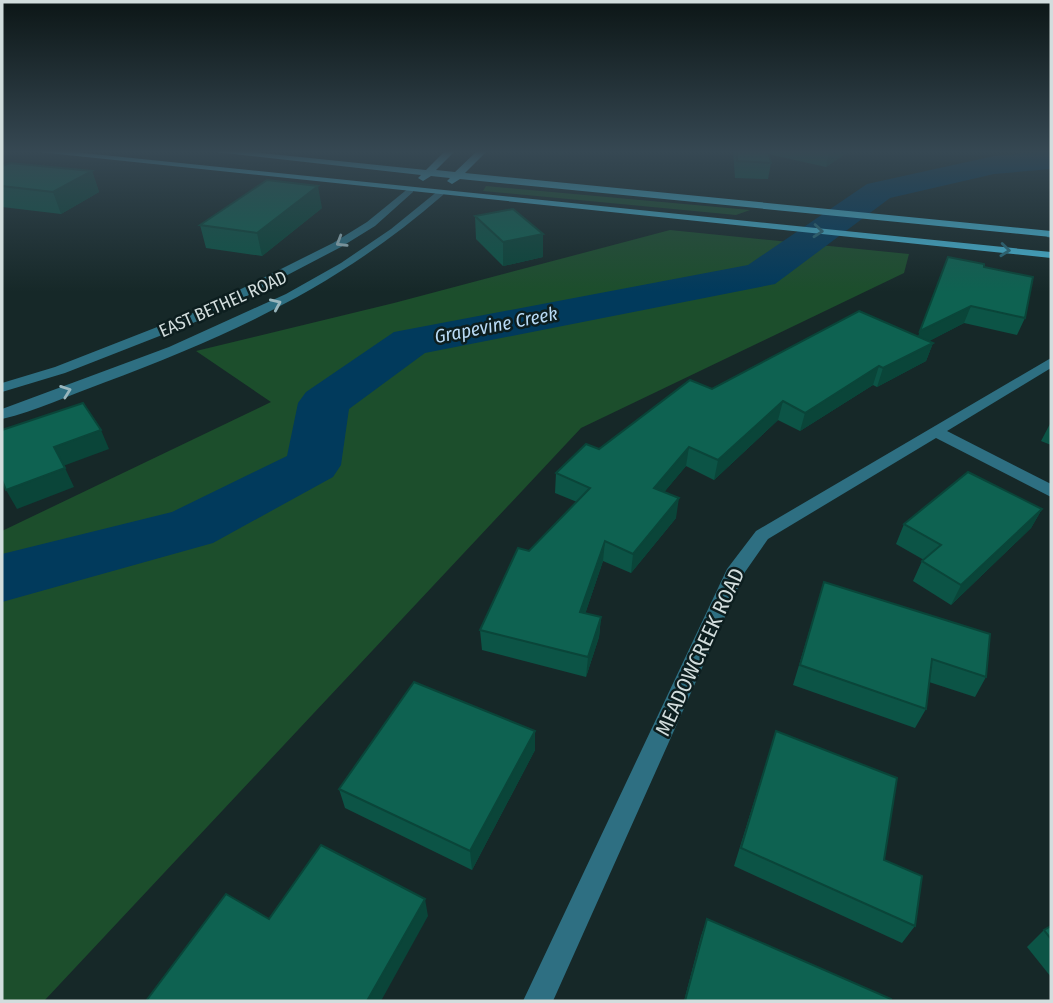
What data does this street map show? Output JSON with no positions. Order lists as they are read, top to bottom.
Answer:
{
  "streets": {
    "street": ["EAST BETHEL ROAD", "MEADOWCREEK ROAD"]
  },
  "water": ["Grapevine Creek"]
}
